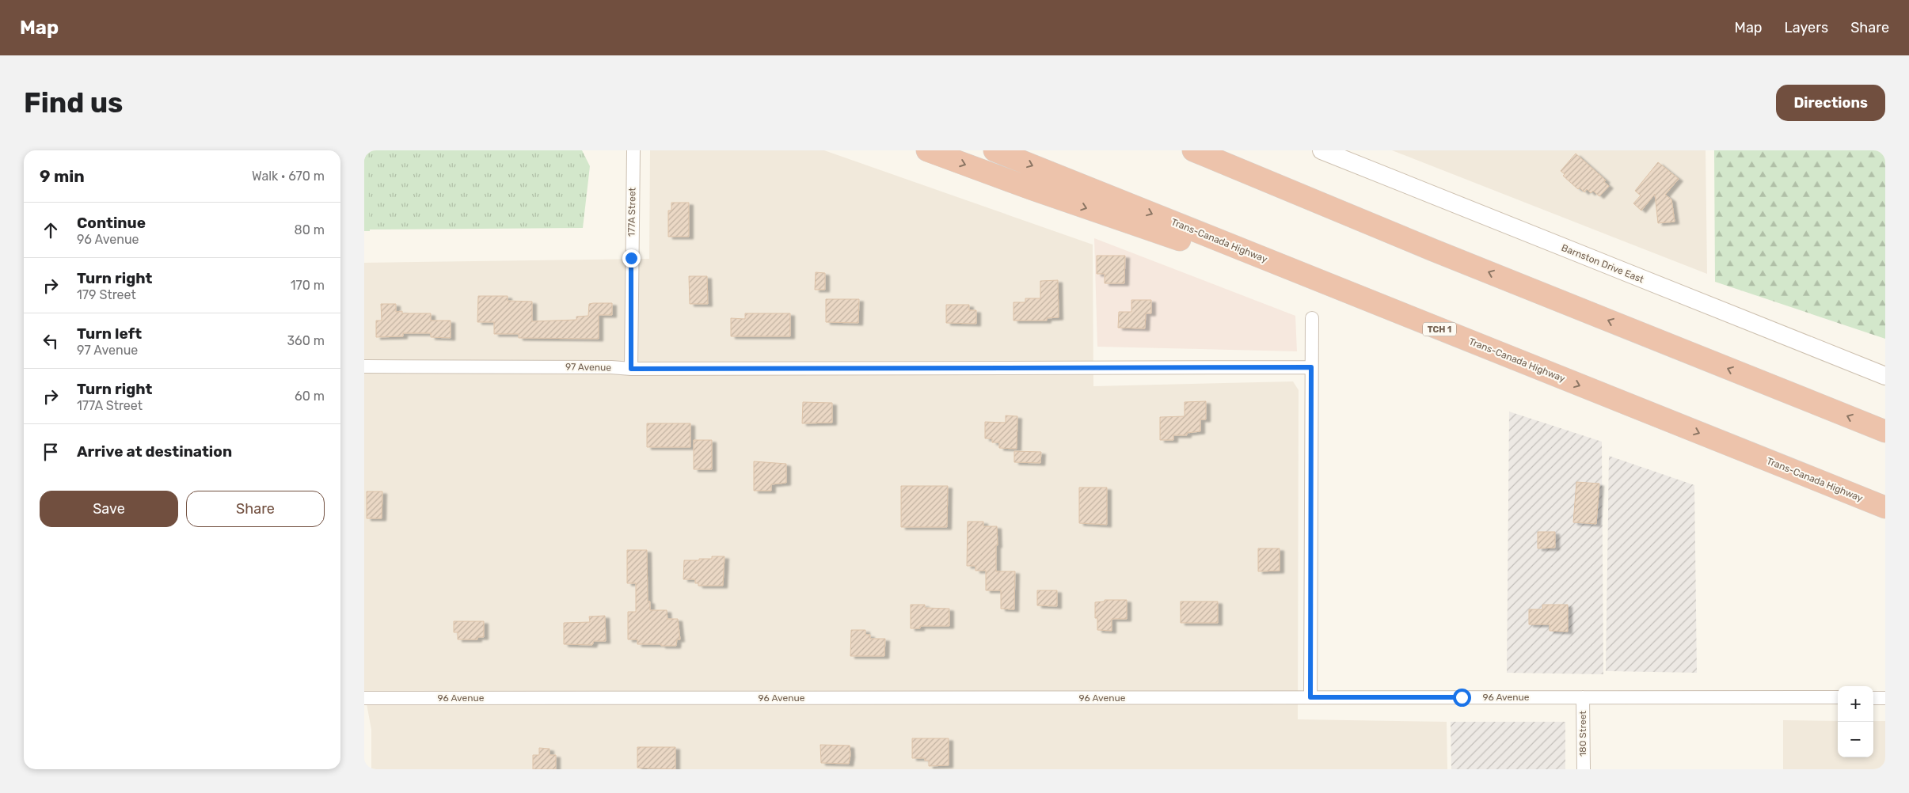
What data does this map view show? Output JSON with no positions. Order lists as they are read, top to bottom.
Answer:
{
  "streets": {
    "highway": ["Trans-Canada Highway", "TCH 1"],
    "street": [
      "177A Street",
      "Barnston Drive East",
      "97 Avenue",
      "96 Avenue",
      "180 Street"
    ]
  },
  "crossings": [
    ["177A Street", "97 Avenue"],
    ["96 Avenue", "180 Street"]
  ],
  "page": {
    "header": "Map",
    "nav": ["Map", "Layers", "Share"],
    "buttons": [
      "Directions",
      ["Save", "Share"]
    ],
    "title": "Find us",
    "heading": ["9 min", "Walk · 670 m"],
    "list": [
      ["Continue", "96 Avenue", "80 m"],
      ["Turn right", "179 Street", "170 m"],
      ["Turn left", "97 Avenue", "360 m"],
      ["Turn right", "177A Street", "60 m"],
      "Arrive at destination"
    ],
    "map_buttons": ["+", "−"]
  }
}
